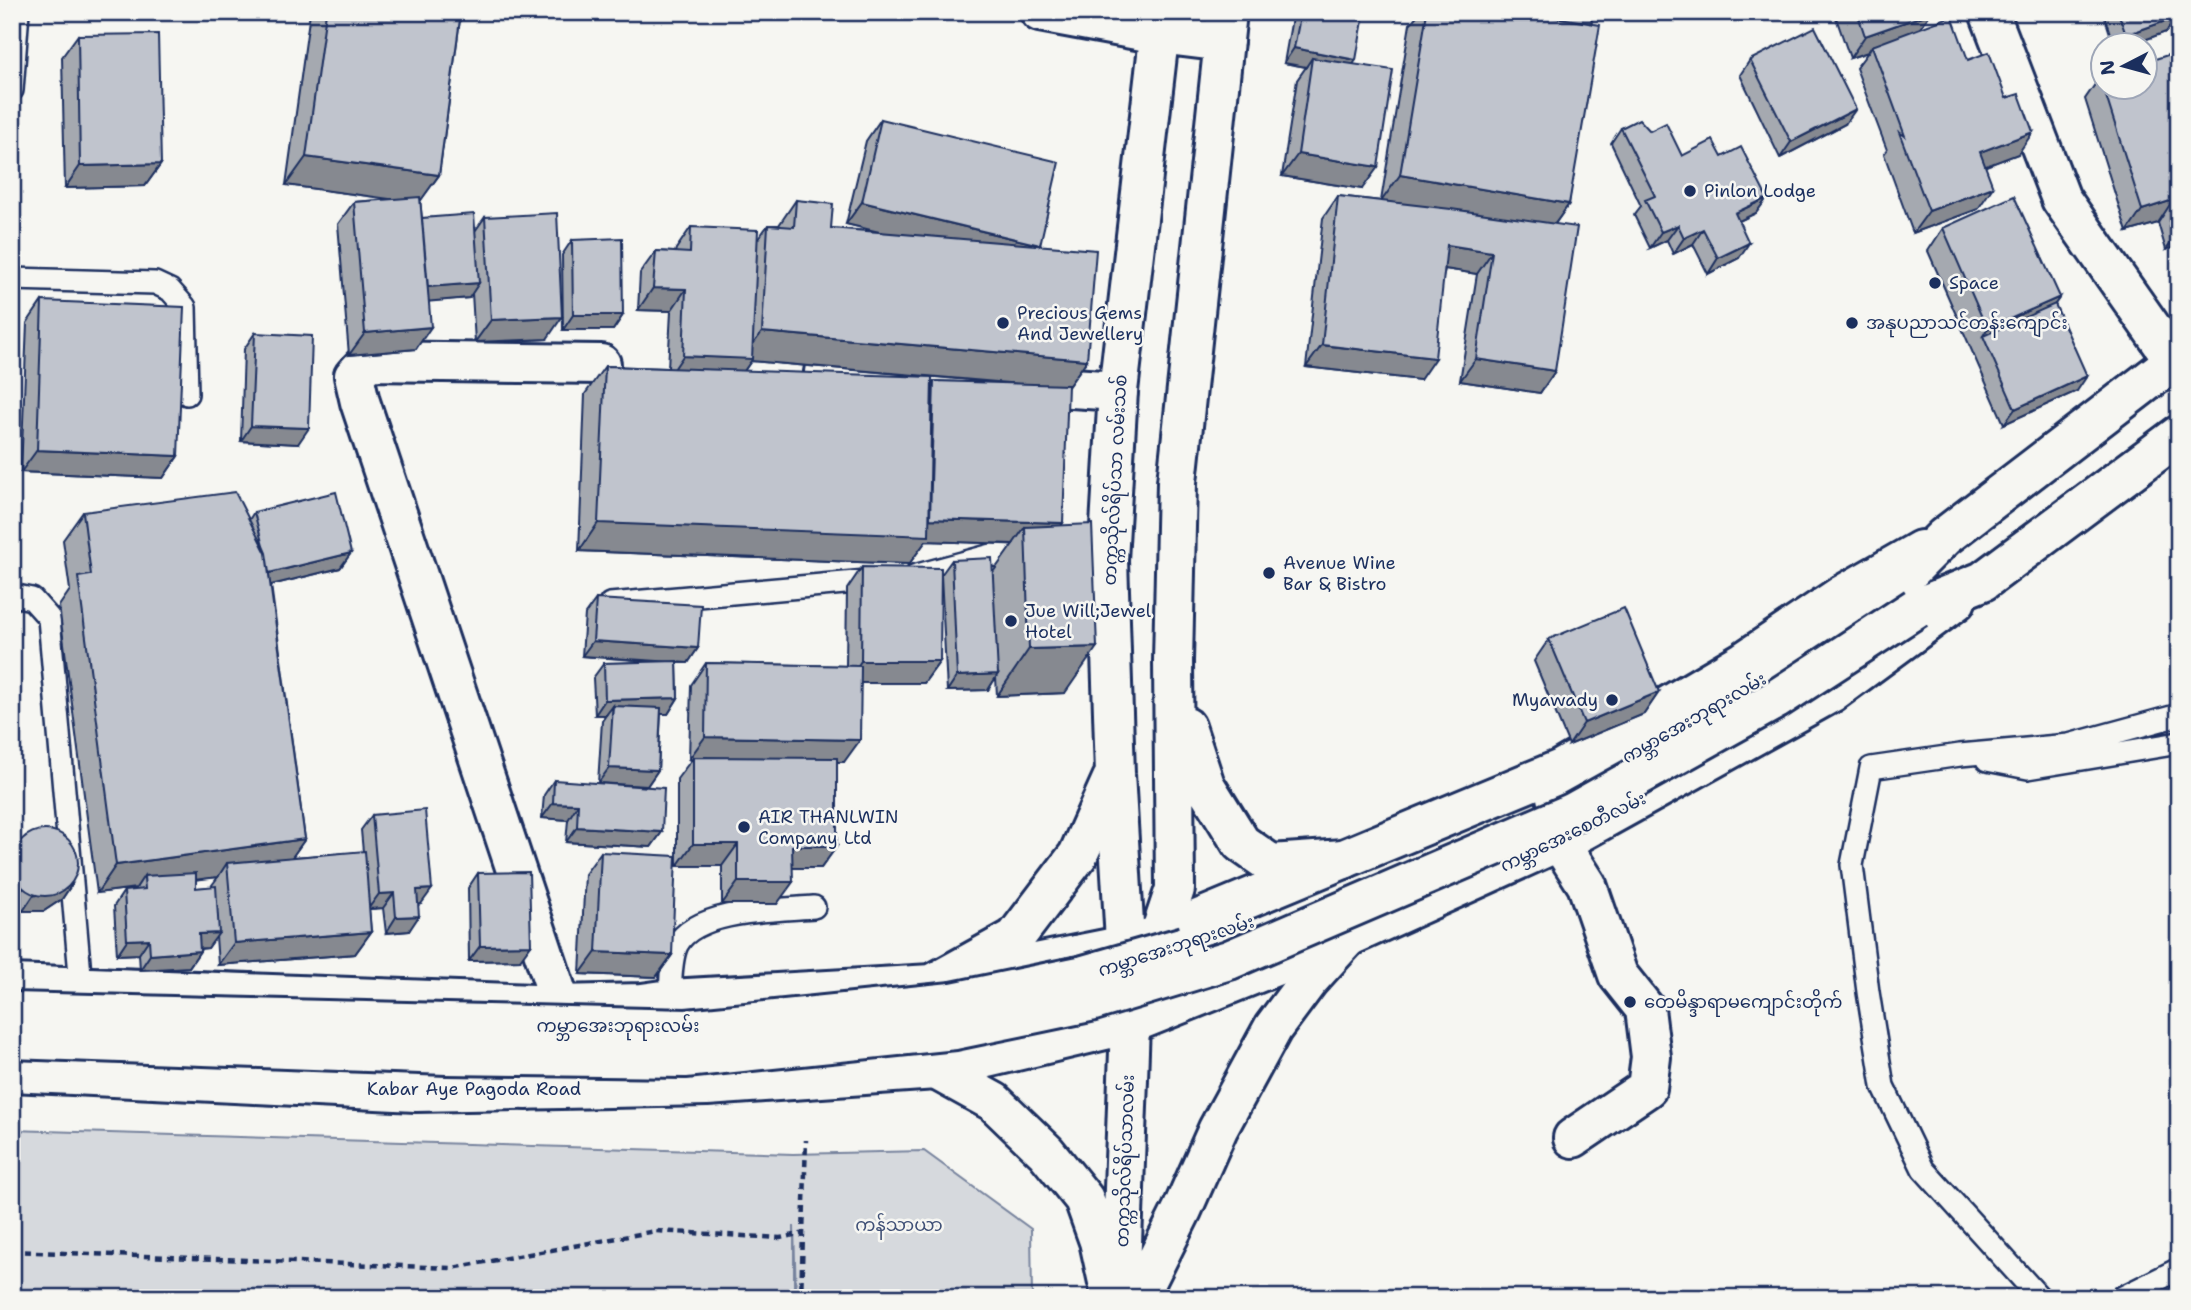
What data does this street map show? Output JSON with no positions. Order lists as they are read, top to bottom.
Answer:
{
  "streets": {
    "main road": [
      "တက္ကသိုလ်ရိပ်သာ လမ်းသစ်",
      "ကမ္ဘာအေးဘုရားလမ်း",
      "ကမ္ဘာအေးစေတီလမ်း",
      "Kabar Aye Pagoda Road",
      "တက္ကသိုလ်ရိပ်သာလမ်း"
    ]
  },
  "crossings": [
    ["တက္ကသိုလ်ရိပ်သာ လမ်းသစ်", "ကမ္ဘာအေးစေတီလမ်း"],
    ["တက္ကသိုလ်ရိပ်သာ လမ်းသစ်", "တက္ကသိုလ်ရိပ်သာလမ်း"],
    ["ကမ္ဘာအေးစေတီလမ်း", "တက္ကသိုလ်ရိပ်သာလမ်း"]
  ],
  "parks": ["ကန်သာယာ"],
  "places": [
    "Pinlon Lodge",
    "Space",
    "Precious Gems And Jewellery",
    "အနုပညာသင်တန်းကျောင်း",
    "Avenue Wine Bar & Bistro",
    "Jue Will;Jewel Hotel",
    "Myawady",
    "AIR THANLWIN Company Ltd",
    "တေမိန္ဒာရာမကျောင်းတိုက်"
  ],
  "north": "left"
}
